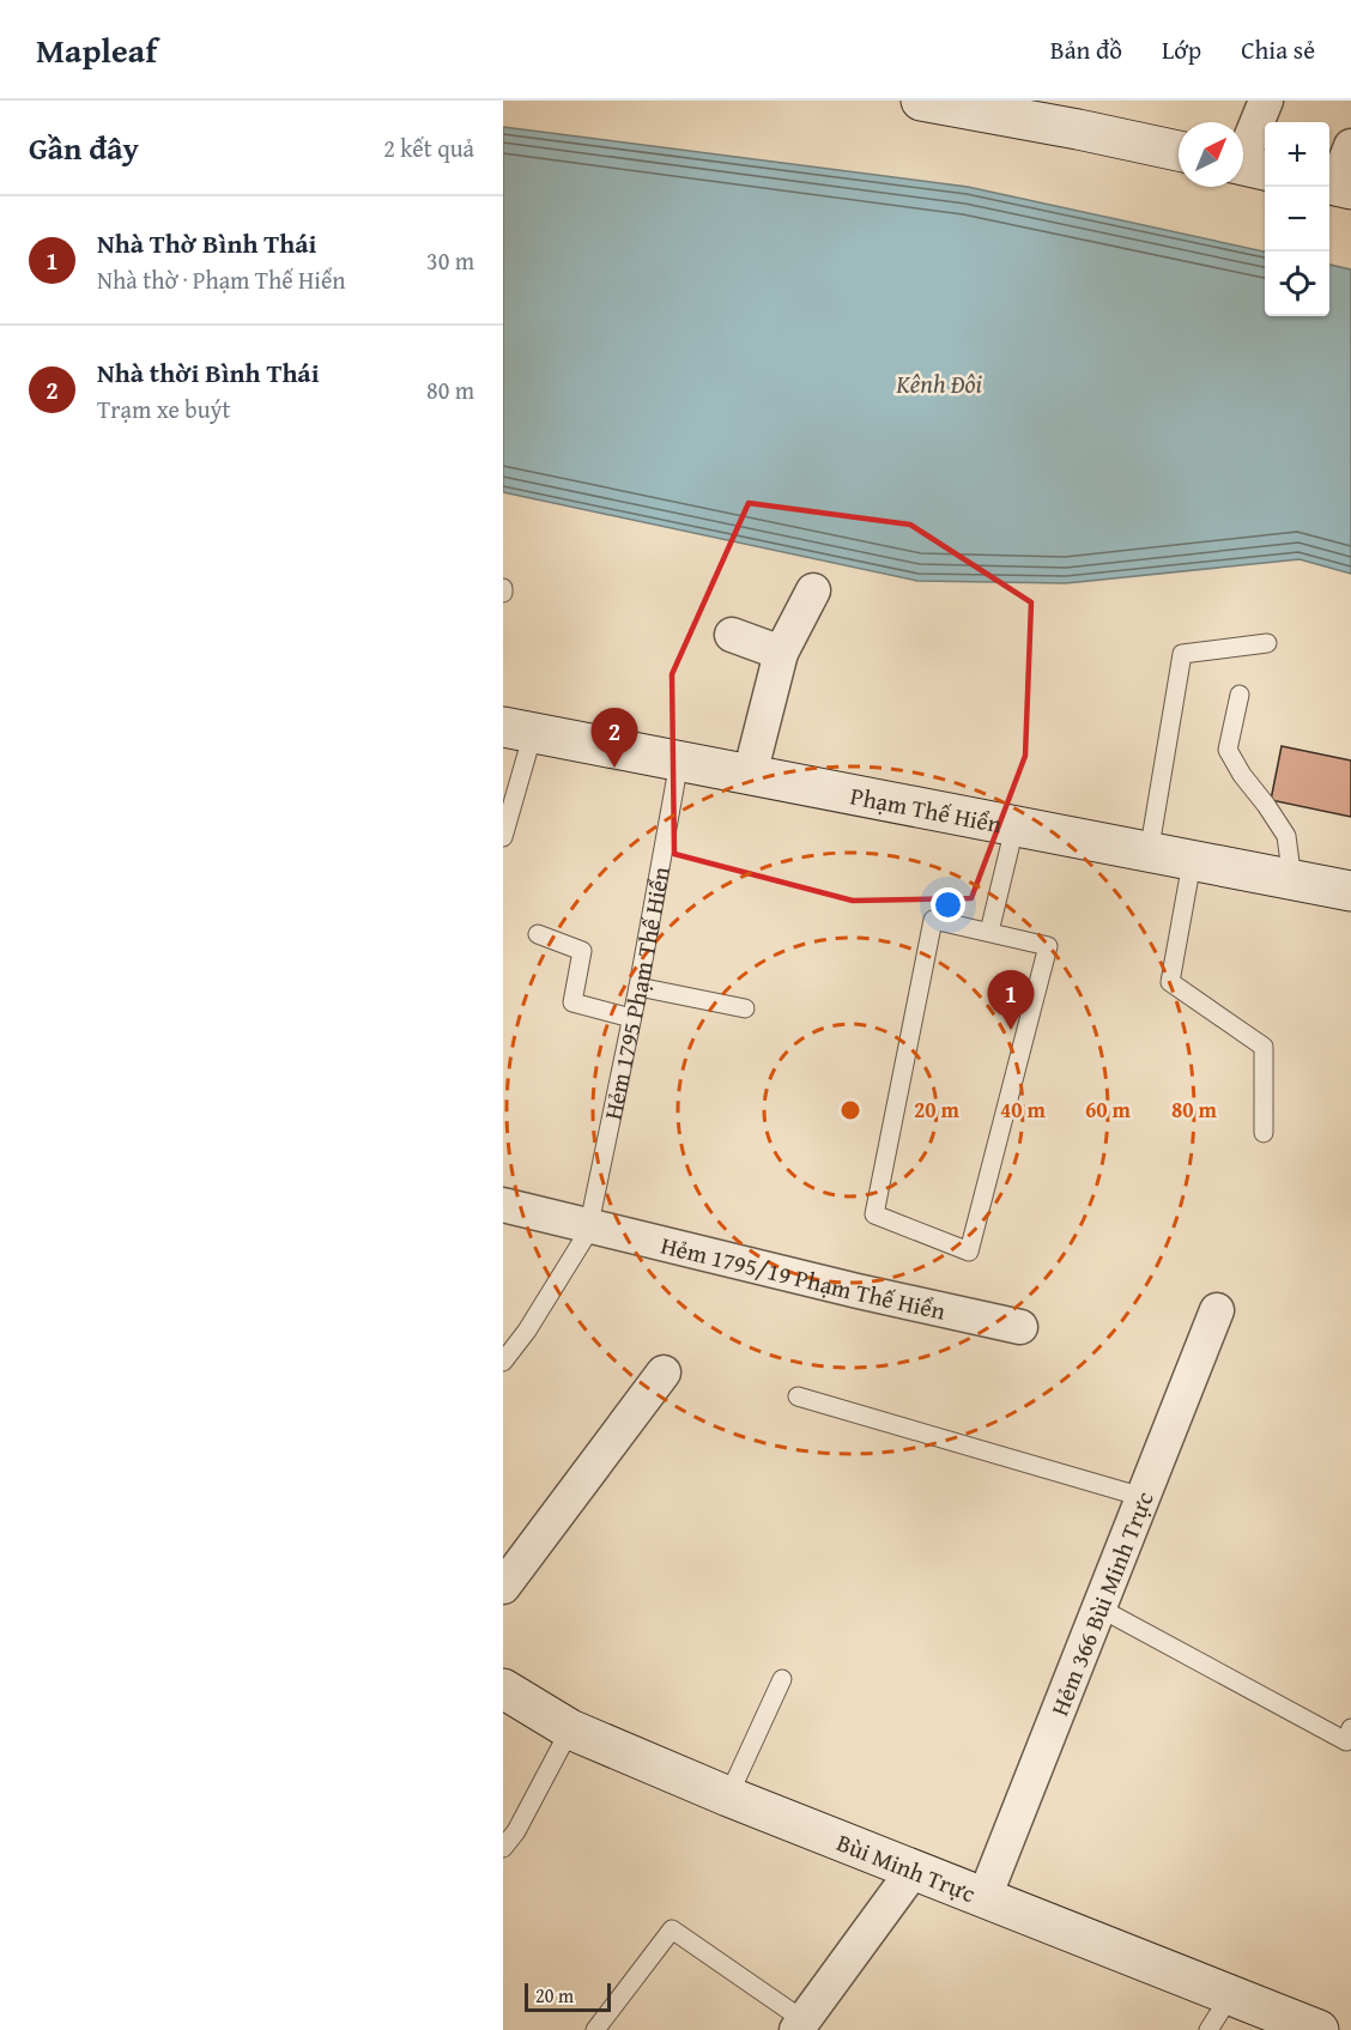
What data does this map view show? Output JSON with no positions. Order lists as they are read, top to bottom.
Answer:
{
  "streets": {
    "street": [
      "Phạm Thế Hiển",
      "Hẻm 1795/19 Phạm Thế Hiển",
      "Hẻm 366 Bùi Minh Trực",
      "Bùi Minh Trực"
    ],
    "lane": ["Hẻm 1795 Phạm Thế Hiển"]
  },
  "crossings": [
    ["Phạm Thế Hiển", "Hẻm 1795 Phạm Thế Hiển"],
    ["Hẻm 1795 Phạm Thế Hiển", "Hẻm 1795/19 Phạm Thế Hiển"],
    ["Hẻm 366 Bùi Minh Trực", "Bùi Minh Trực"]
  ],
  "water": ["Kênh Đôi"],
  "scale_bar": "20 m",
  "north": "top right",
  "page": {
    "header": "Mapleaf",
    "nav": ["Bản đồ", "Lớp", "Chia sẻ"],
    "heading": ["Gần đây", "2 kết quả"],
    "map_buttons": ["+", "−"],
    "list": [
      {
        "mark": "1",
        "name": "Nhà Thờ Bình Thái",
        "note": "Nhà thờ · Phạm Thế Hiển",
        "value": "30 m"
      },
      {
        "mark": "2",
        "name": "Nhà thời Bình Thái",
        "note": "Trạm xe buýt",
        "value": "80 m"
      }
    ],
    "pins": ["2", "1"],
    "scale": "20 m"
  },
  "rings": [
    "20 m",
    "40 m",
    "60 m",
    "80 m"
  ]
}
